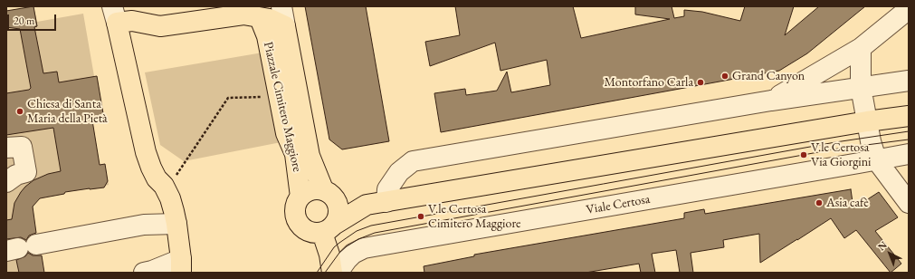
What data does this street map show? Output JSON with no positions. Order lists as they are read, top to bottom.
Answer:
{
  "streets": {
    "main road": ["Piazzale Cimitero Maggiore"],
    "street": ["Viale Certosa"]
  },
  "places": [
    "Grand Canyon",
    "Montorfano Carla",
    "Chiesa di Santa Maria della Pietà",
    "V.le Certosa Via Giorgini",
    "Asia cafè",
    "V.le Certosa Cimitero Maggiore"
  ],
  "scale_bar": "20 m",
  "north": "top left"
}
